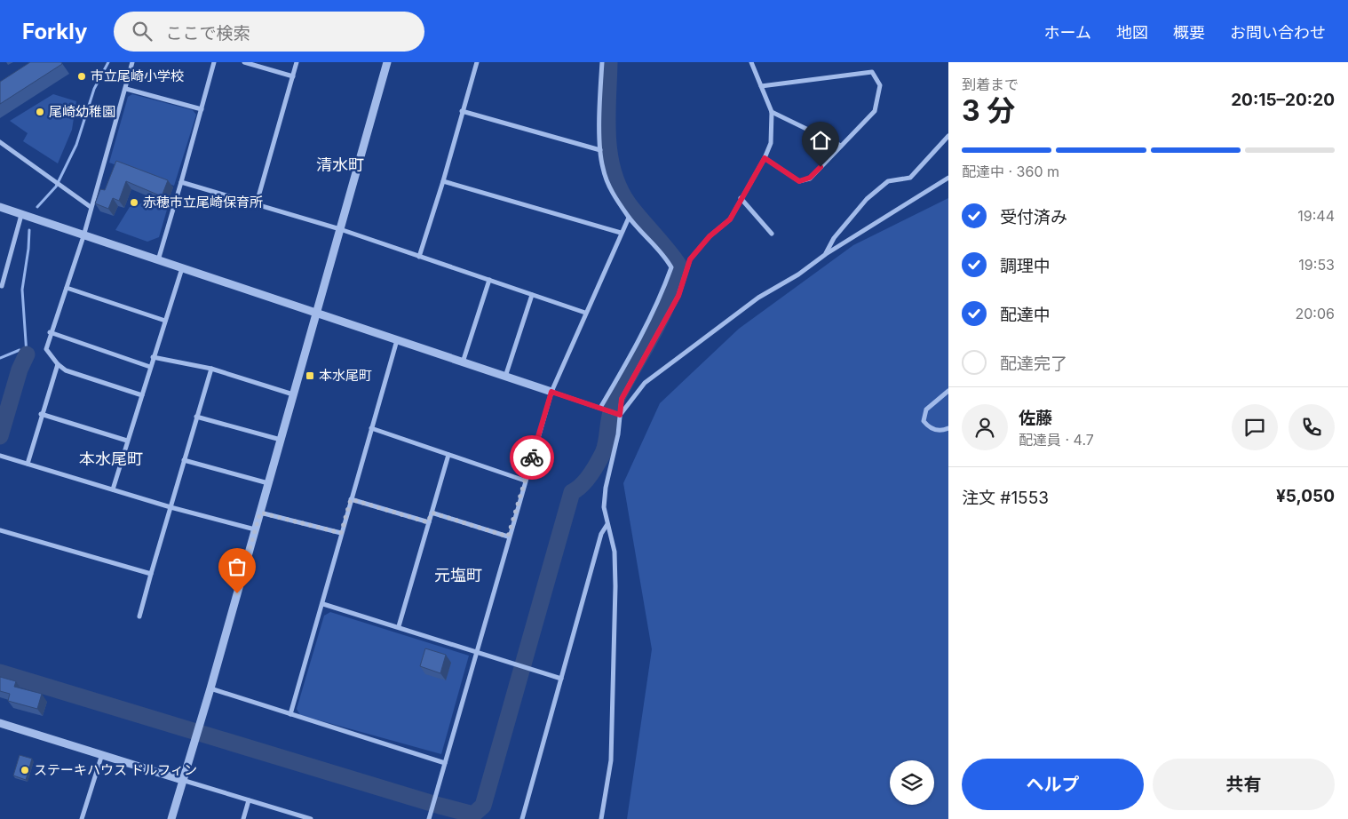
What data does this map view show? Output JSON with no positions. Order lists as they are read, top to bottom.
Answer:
{
  "districts": ["清水町", "本水尾町", "元塩町"],
  "places": {
    "other": [
      "市立尾崎小学校",
      "尾崎幼稚園",
      "赤穂市立尾崎保育所",
      "ステーキハウス ドルフィン"
    ],
    "transit": ["本水尾町"]
  },
  "page": {
    "header": "Forkly",
    "search": "ここで検索",
    "nav": [
      "ホーム",
      "地図",
      "概要",
      "お問い合わせ"
    ],
    "heading": ["3 分", "到着まで", "20:15–20:20"],
    "panel": [
      "佐藤",
      "配達員 · 4.7",
      "注文 #1553",
      "¥5,050"
    ],
    "bar": "配達中 · 360 m",
    "list": [
      ["受付済み", "19:44"],
      ["調理中", "19:53"],
      ["配達中", "20:06"],
      "配達完了"
    ],
    "buttons": ["ヘルプ", "共有"]
  }
}
